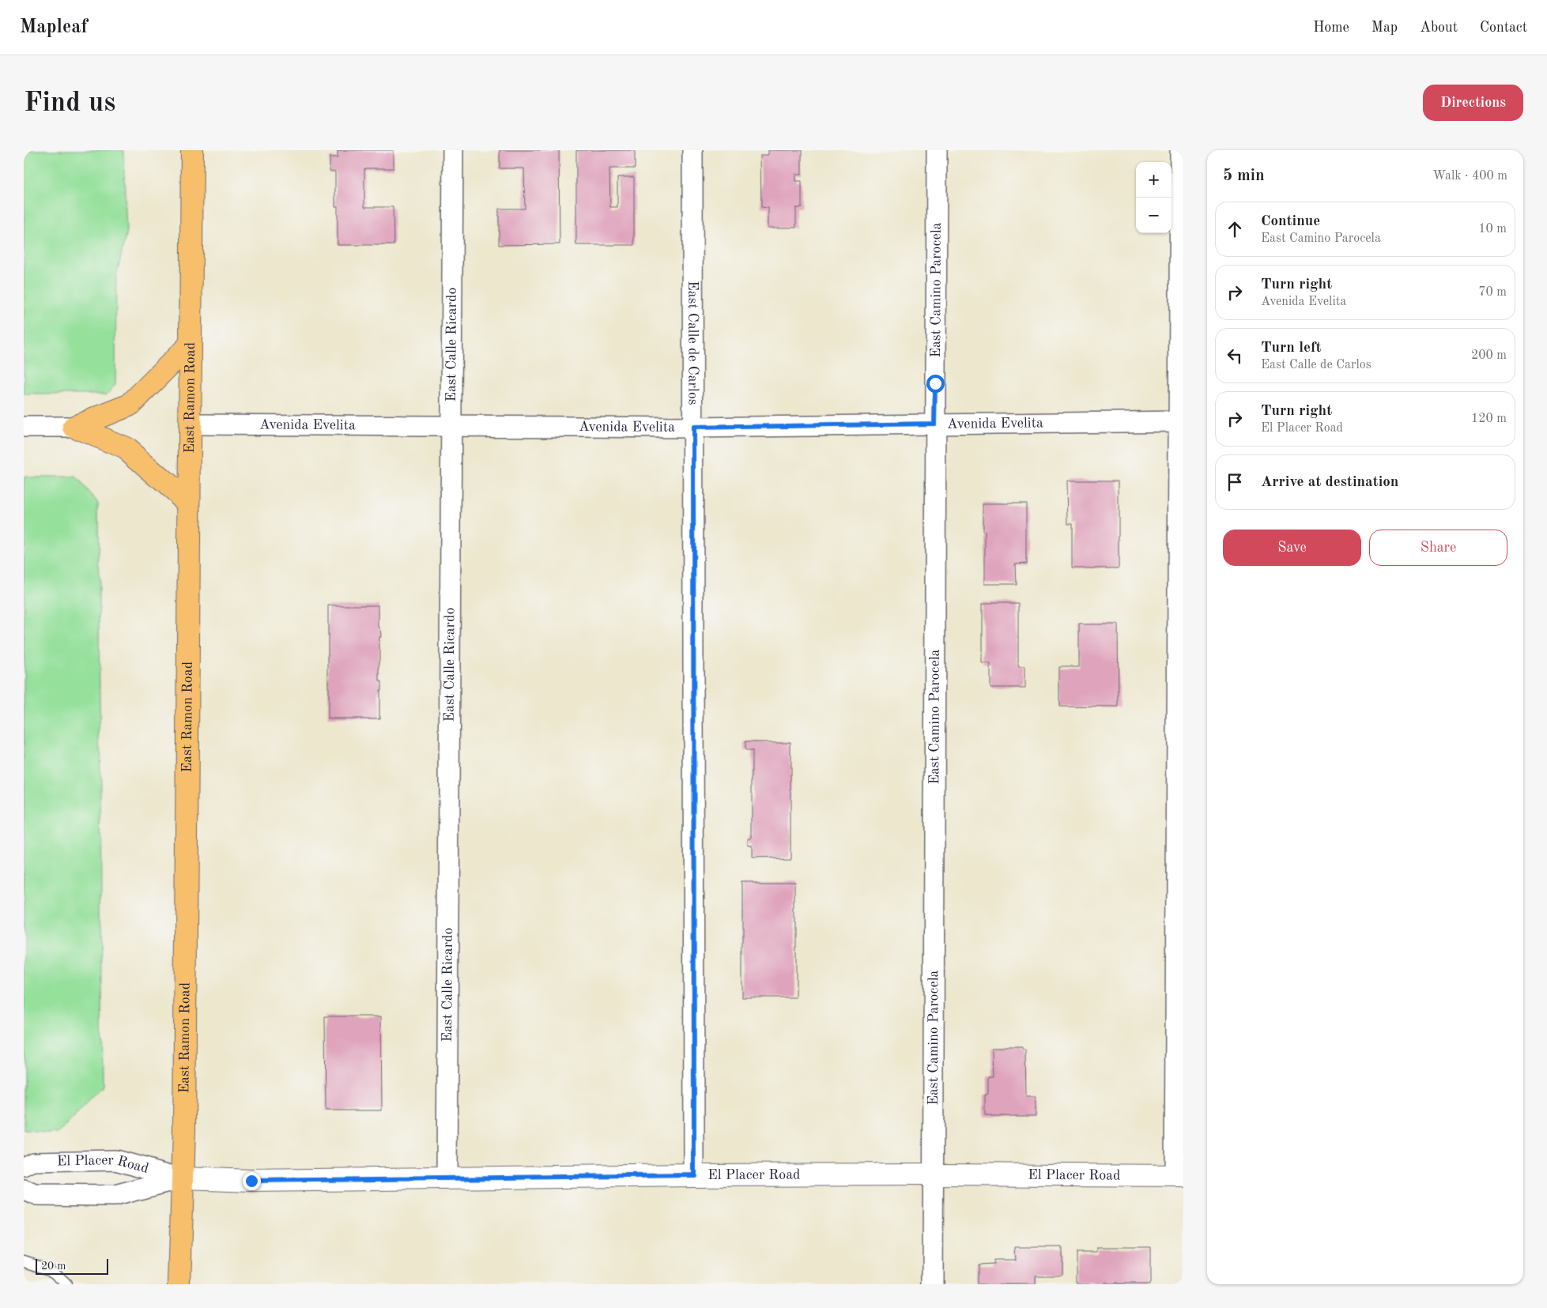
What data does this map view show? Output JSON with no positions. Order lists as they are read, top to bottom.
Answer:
{
  "streets": {
    "main road": ["East Ramon Road"],
    "street": [
      "East Camino Parocela",
      "East Calle de Carlos",
      "East Calle Ricardo",
      "Avenida Evelita",
      "El Placer Road"
    ]
  },
  "crossings": [
    ["East Camino Parocela", "Avenida Evelita"],
    ["East Camino Parocela", "El Placer Road"],
    ["East Calle de Carlos", "Avenida Evelita"],
    ["East Calle de Carlos", "El Placer Road"],
    ["East Calle Ricardo", "Avenida Evelita"],
    ["East Calle Ricardo", "El Placer Road"],
    ["East Ramon Road", "Avenida Evelita"],
    ["East Ramon Road", "El Placer Road"]
  ],
  "scale_bar": "20 m",
  "page": {
    "header": "Mapleaf",
    "nav": [
      "Home",
      "Map",
      "About",
      "Contact"
    ],
    "buttons": [
      "Directions",
      ["Save", "Share"]
    ],
    "title": "Find us",
    "heading": ["5 min", "Walk · 400 m"],
    "map_buttons": ["+", "−"],
    "list": [
      ["Continue", "East Camino Parocela", "10 m"],
      ["Turn right", "Avenida Evelita", "70 m"],
      ["Turn left", "East Calle de Carlos", "200 m"],
      ["Turn right", "El Placer Road", "120 m"],
      "Arrive at destination"
    ],
    "scale": "20 m"
  }
}
